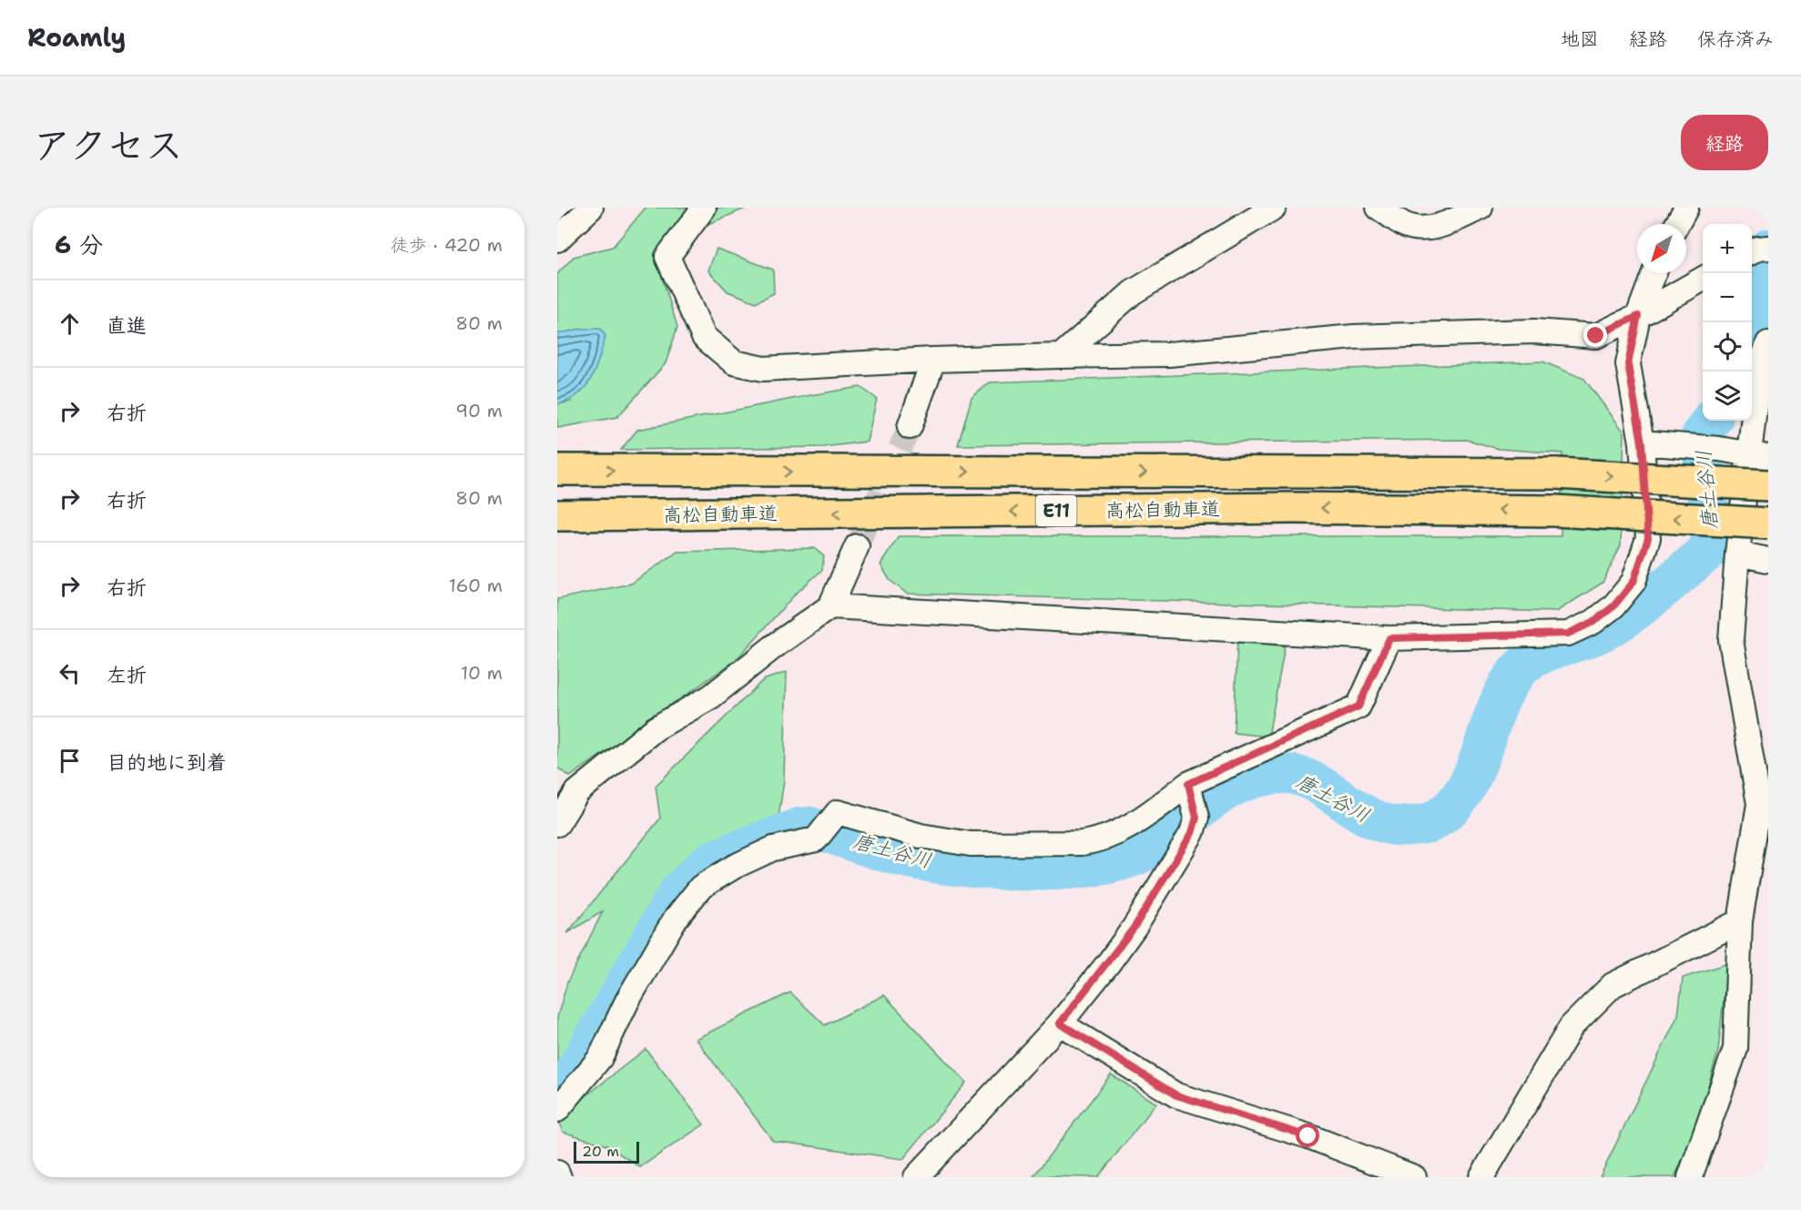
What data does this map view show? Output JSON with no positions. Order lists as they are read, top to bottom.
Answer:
{
  "streets": {
    "highway": ["高松自動車道", "E11"]
  },
  "water": ["唐土谷川"],
  "scale_bar": "20 m",
  "north": "bottom left",
  "page": {
    "header": "Roamly",
    "nav": ["地図", "経路", "保存済み"],
    "title": "アクセス",
    "buttons": "経路",
    "heading": ["6 分", "徒歩 · 420 m"],
    "map_buttons": ["+", "−"],
    "list": [
      ["直進", "80 m"],
      ["右折", "90 m"],
      ["右折", "80 m"],
      ["右折", "160 m"],
      ["左折", "10 m"],
      "目的地に到着"
    ],
    "scale": "20 m"
  }
}
